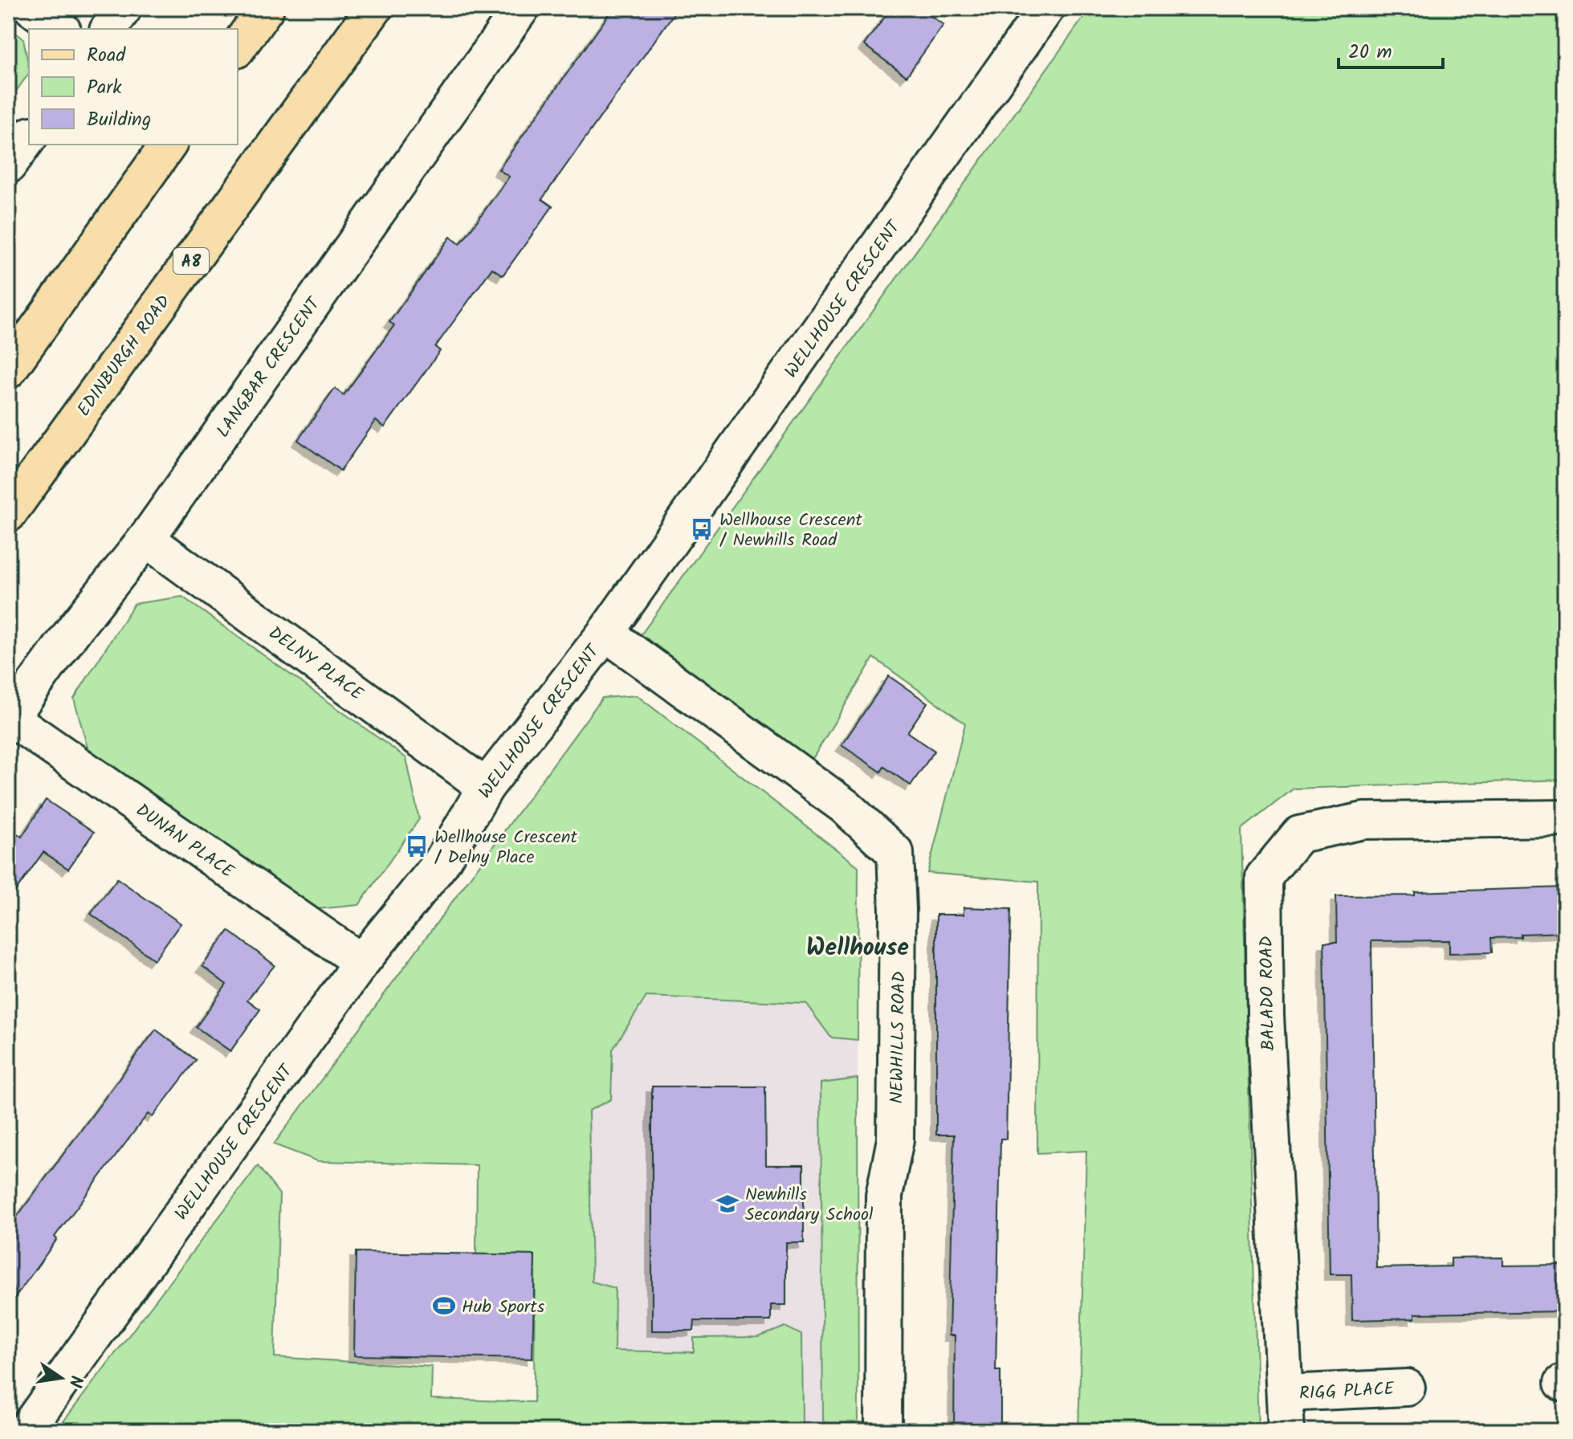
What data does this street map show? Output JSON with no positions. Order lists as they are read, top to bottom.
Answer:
{
  "streets": {
    "main road": ["A8", "EDINBURGH ROAD"],
    "street": [
      "WELLHOUSE CRESCENT",
      "LANGBAR CRESCENT",
      "DELNY PLACE",
      "DUNAN PLACE",
      "BALADO ROAD",
      "NEWHILLS ROAD",
      "RIGG PLACE"
    ]
  },
  "crossings": [
    ["WELLHOUSE CRESCENT", "DELNY PLACE"],
    ["WELLHOUSE CRESCENT", "DUNAN PLACE"],
    ["WELLHOUSE CRESCENT", "NEWHILLS ROAD"],
    ["LANGBAR CRESCENT", "DELNY PLACE"],
    ["LANGBAR CRESCENT", "DUNAN PLACE"],
    ["BALADO ROAD", "RIGG PLACE"]
  ],
  "districts": ["Wellhouse"],
  "places": {
    "bus stop": ["Wellhouse Crescent / Newhills Road", "Wellhouse Crescent / Delny Place"],
    "school or university": ["Newhills Secondary School"],
    "sports": ["Hub Sports"]
  },
  "legend": ["Road", "Park", "Building"],
  "scale_bar": "20 m",
  "north": "right"
}
